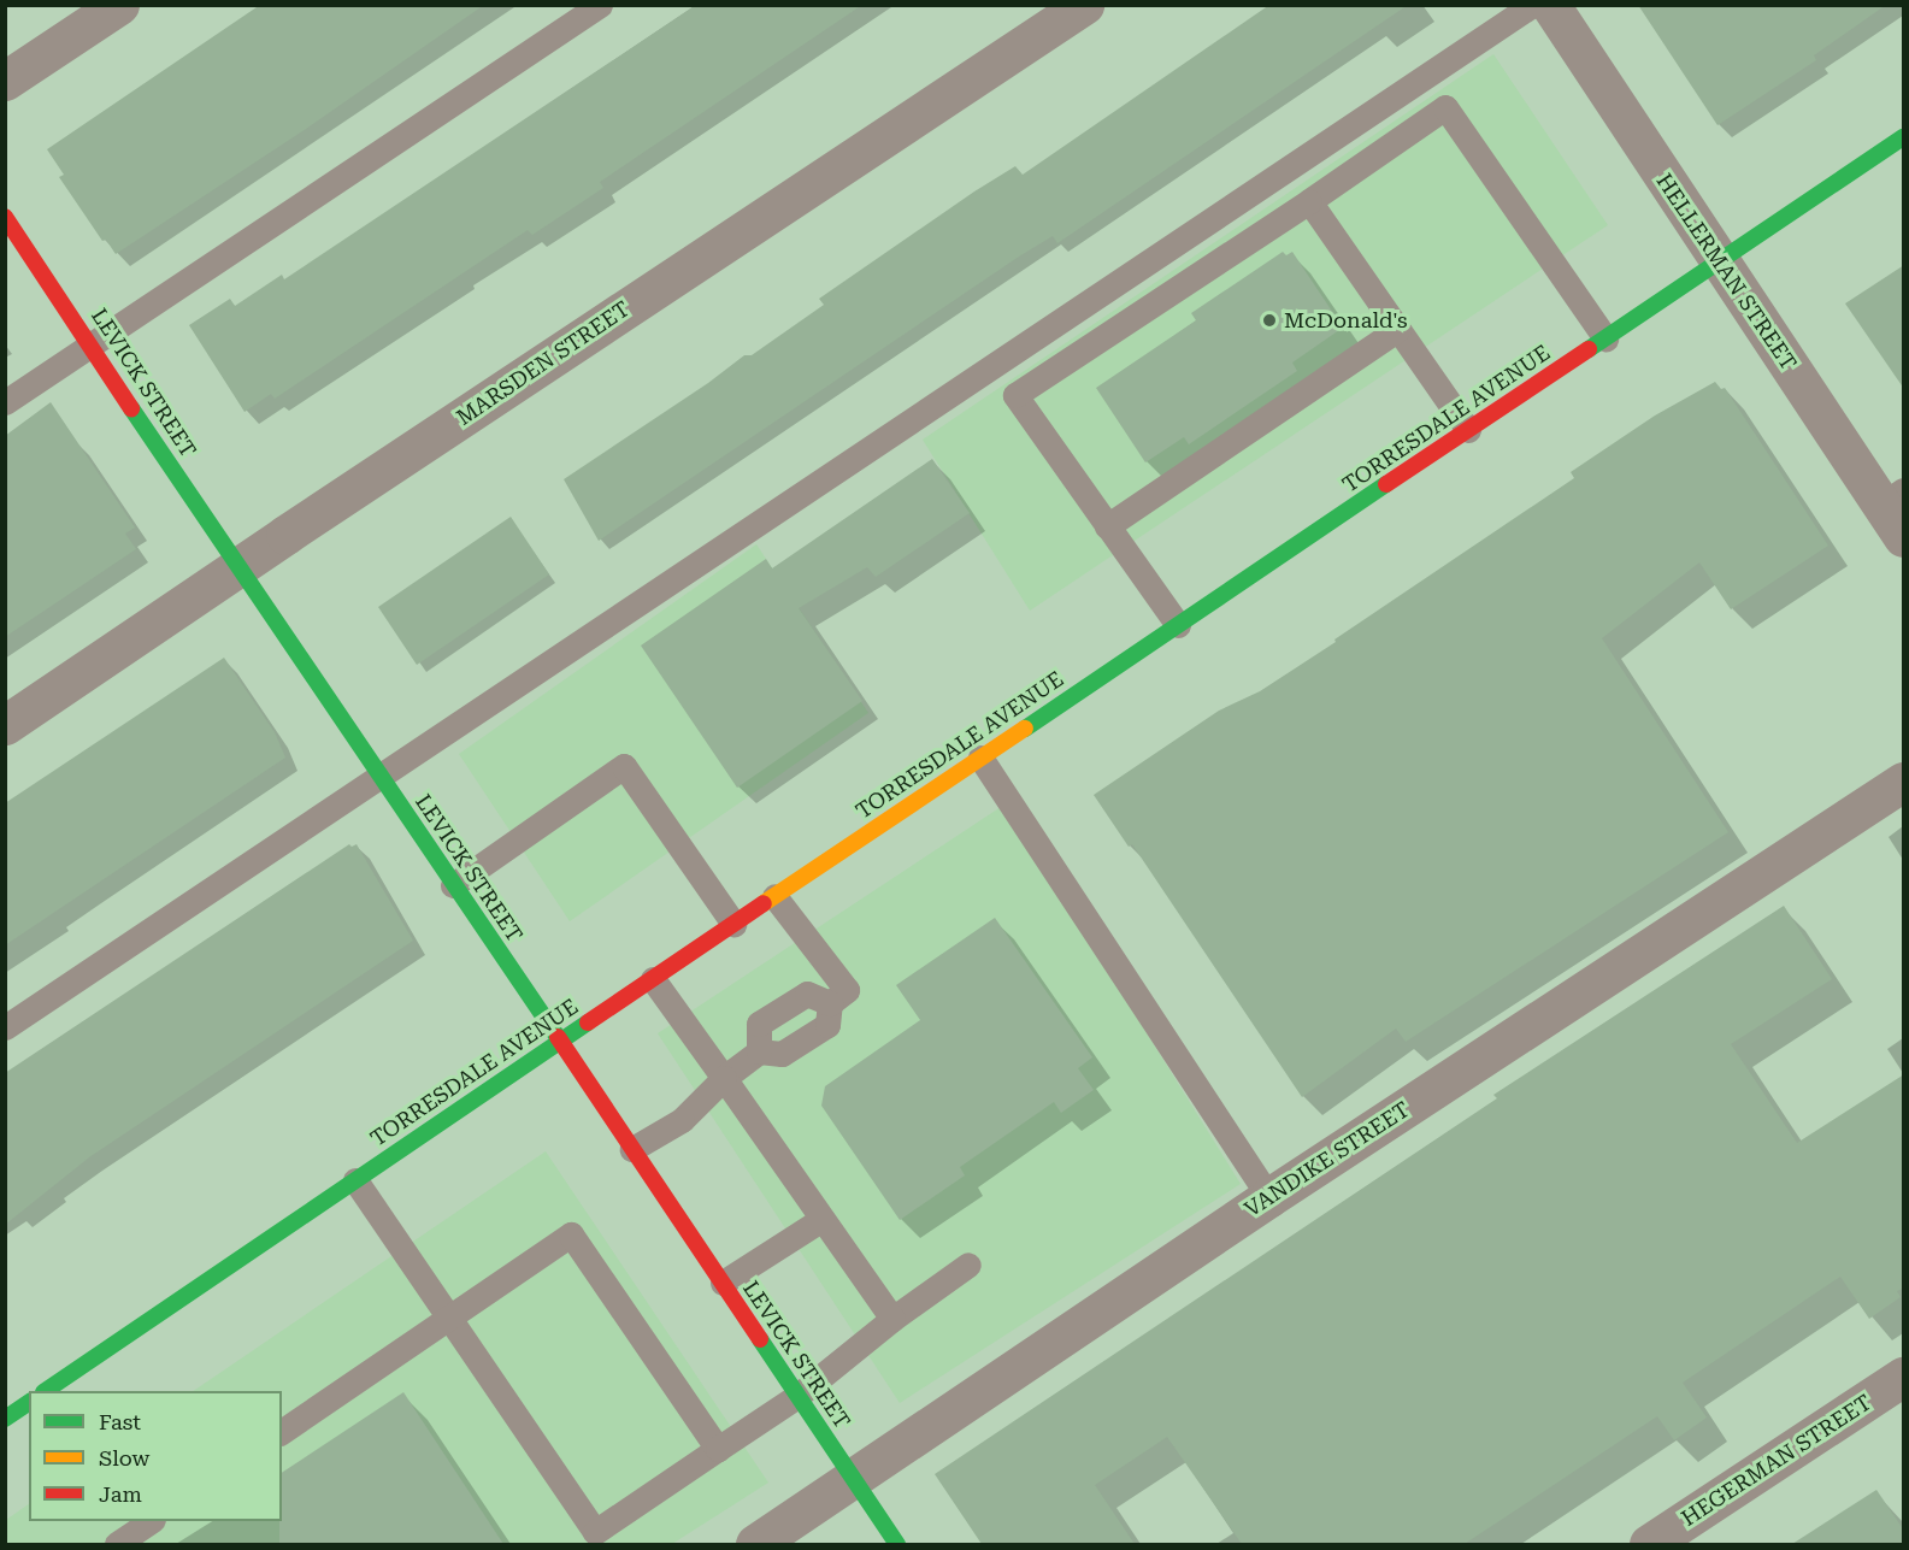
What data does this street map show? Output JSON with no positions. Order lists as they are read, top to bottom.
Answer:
{
  "streets": {
    "main road": ["LEVICK STREET", "TORRESDALE AVENUE"],
    "street": [
      "HELLERMAN STREET",
      "MARSDEN STREET",
      "VANDIKE STREET",
      "HEGERMAN STREET"
    ]
  },
  "crossings": [
    ["HELLERMAN STREET", "TORRESDALE AVENUE"],
    ["MARSDEN STREET", "LEVICK STREET"],
    ["LEVICK STREET", "TORRESDALE AVENUE"],
    ["LEVICK STREET", "VANDIKE STREET"]
  ],
  "places": ["McDonald's"],
  "legend": ["Fast", "Slow", "Jam"]
}
